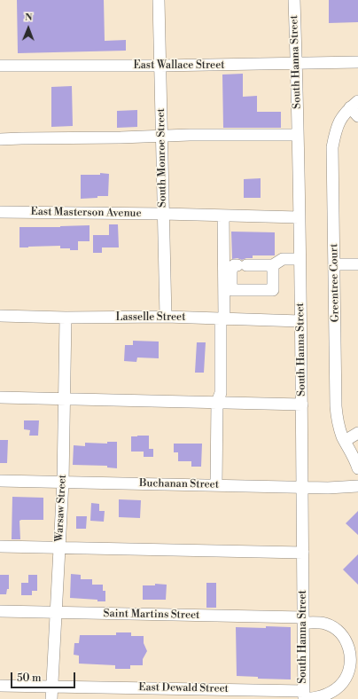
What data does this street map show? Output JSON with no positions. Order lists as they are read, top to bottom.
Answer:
{
  "streets": {
    "street": [
      "South Hanna Street",
      "East Wallace Street",
      "South Monroe Street",
      "East Masterson Avenue",
      "Greentree Court",
      "Lasselle Street",
      "Buchanan Street",
      "Warsaw Street",
      "Saint Martins Street",
      "East Dewald Street"
    ]
  },
  "crossings": [
    ["South Hanna Street", "East Wallace Street"],
    ["South Hanna Street", "East Masterson Avenue"],
    ["South Hanna Street", "Lasselle Street"],
    ["South Hanna Street", "Buchanan Street"],
    ["South Hanna Street", "Saint Martins Street"],
    ["South Hanna Street", "East Dewald Street"],
    ["East Wallace Street", "South Monroe Street"],
    ["South Monroe Street", "East Masterson Avenue"],
    ["South Monroe Street", "Lasselle Street"],
    ["Lasselle Street", "Warsaw Street"],
    ["Buchanan Street", "Warsaw Street"],
    ["Warsaw Street", "Saint Martins Street"],
    ["Warsaw Street", "East Dewald Street"],
    ["Saint Martins Street", "East Dewald Street"]
  ],
  "scale_bar": "50 m",
  "north": "top"
}
